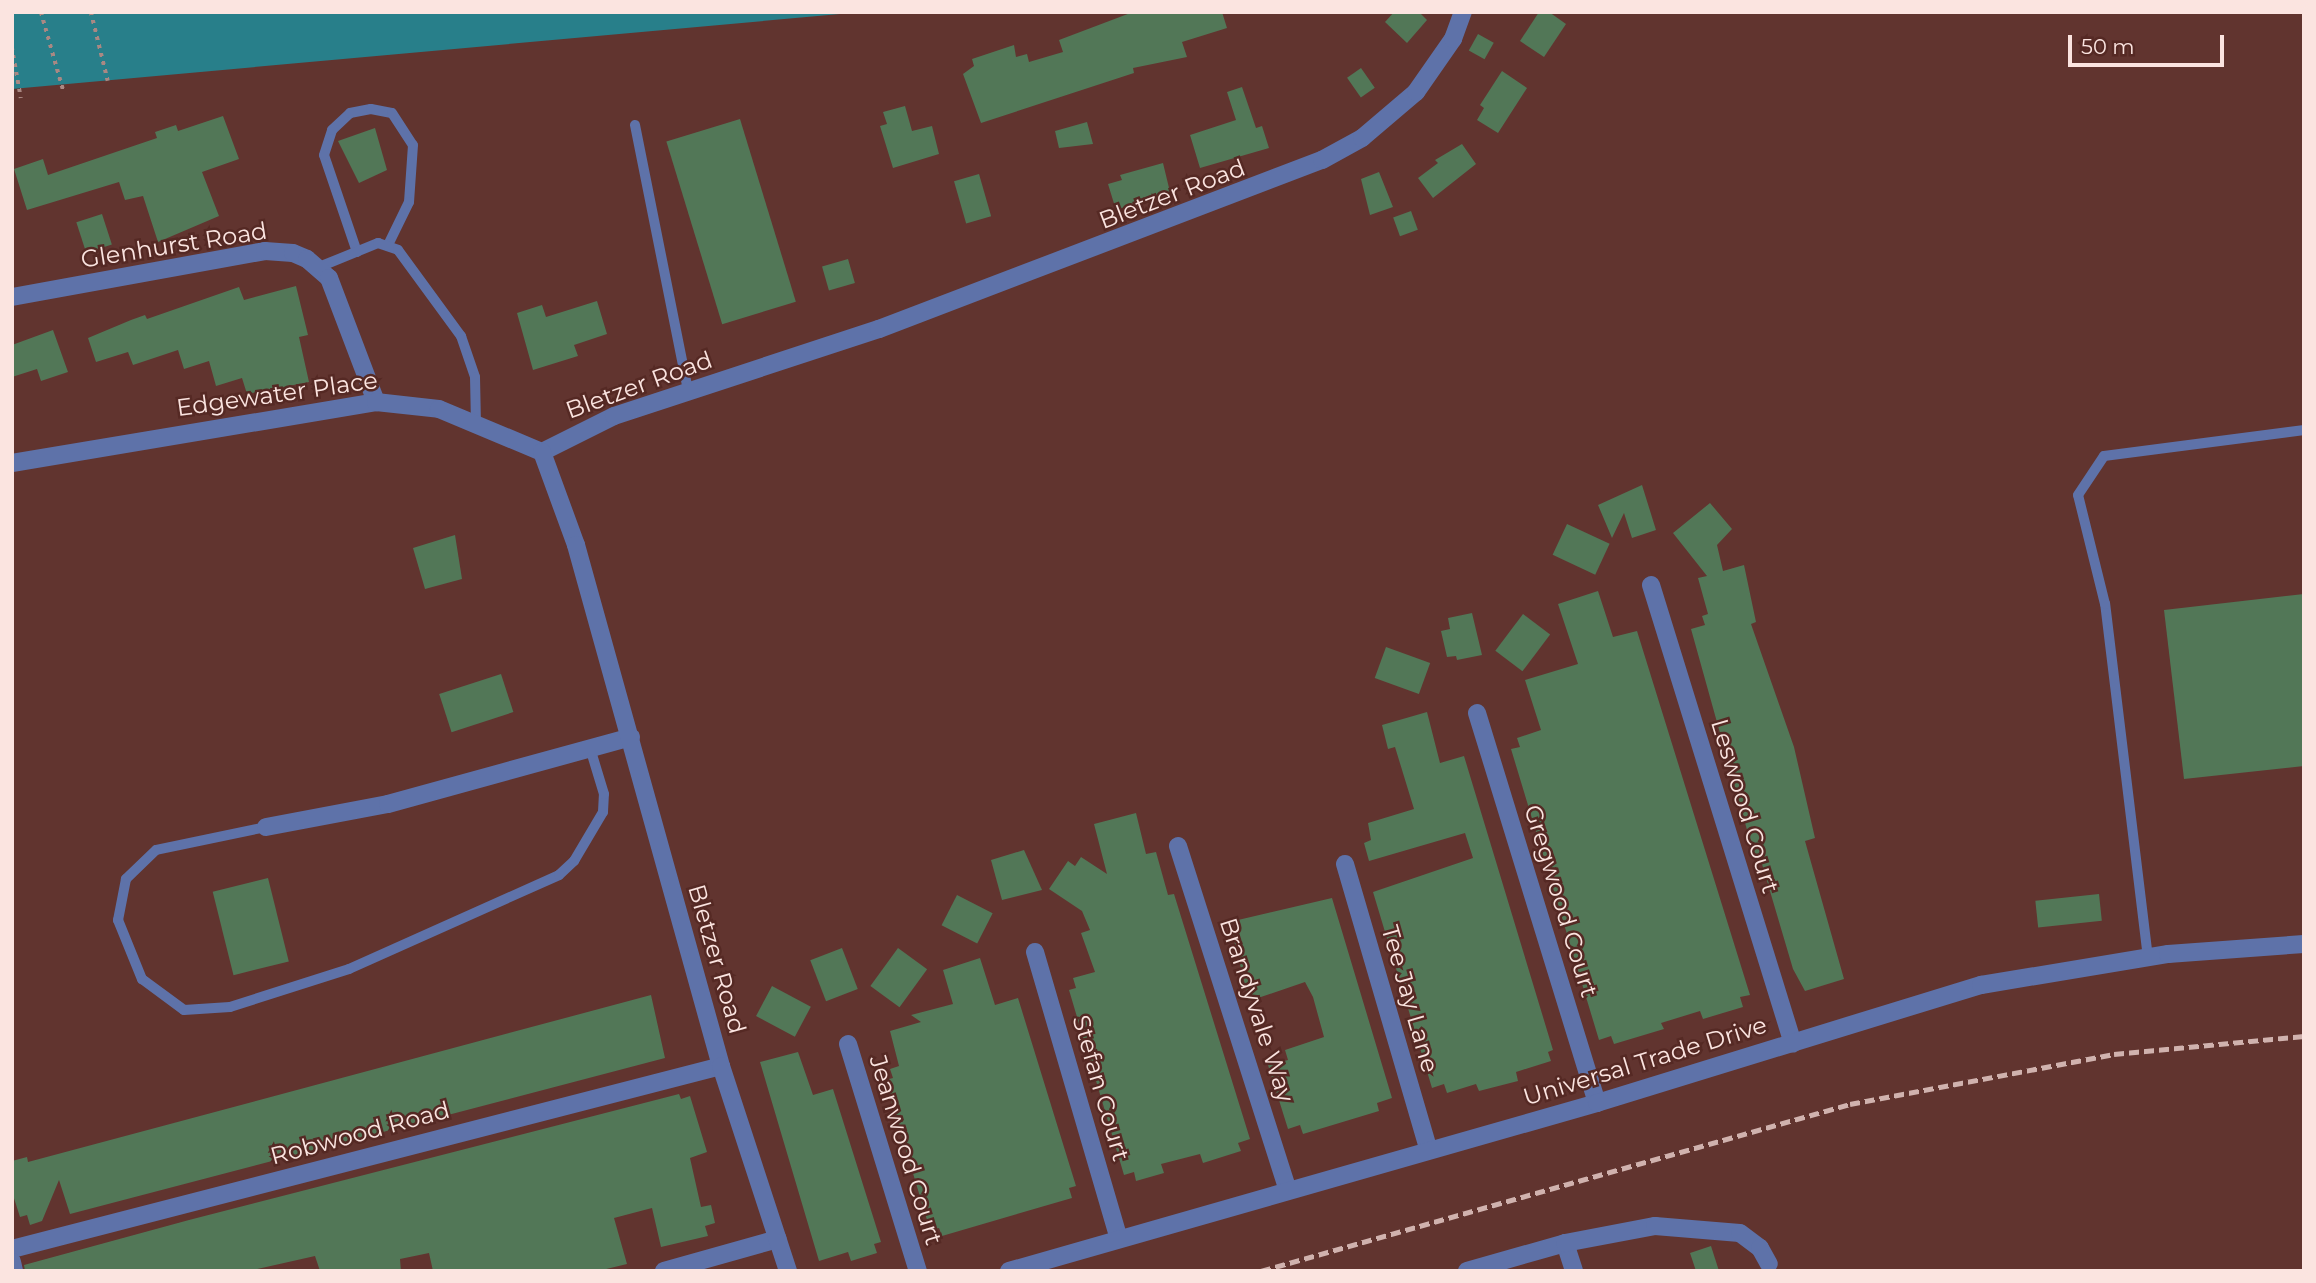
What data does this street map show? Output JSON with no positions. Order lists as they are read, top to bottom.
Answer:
{
  "streets": {
    "street": [
      "Bletzer Road",
      "Glenhurst Road",
      "Edgewater Place",
      "Leswood Court",
      "Gregwood Court",
      "Tee Jay Lane",
      "Brandyvale Way",
      "Universal Trade Drive",
      "Stefan Court",
      "Robwood Road",
      "Jeanwood Court"
    ]
  },
  "crossings": [
    ["Bletzer Road", "Edgewater Place"],
    ["Bletzer Road", "Robwood Road"],
    ["Leswood Court", "Universal Trade Drive"],
    ["Gregwood Court", "Universal Trade Drive"],
    ["Tee Jay Lane", "Universal Trade Drive"],
    ["Brandyvale Way", "Universal Trade Drive"],
    ["Universal Trade Drive", "Stefan Court"]
  ],
  "scale_bar": "50 m"
}
